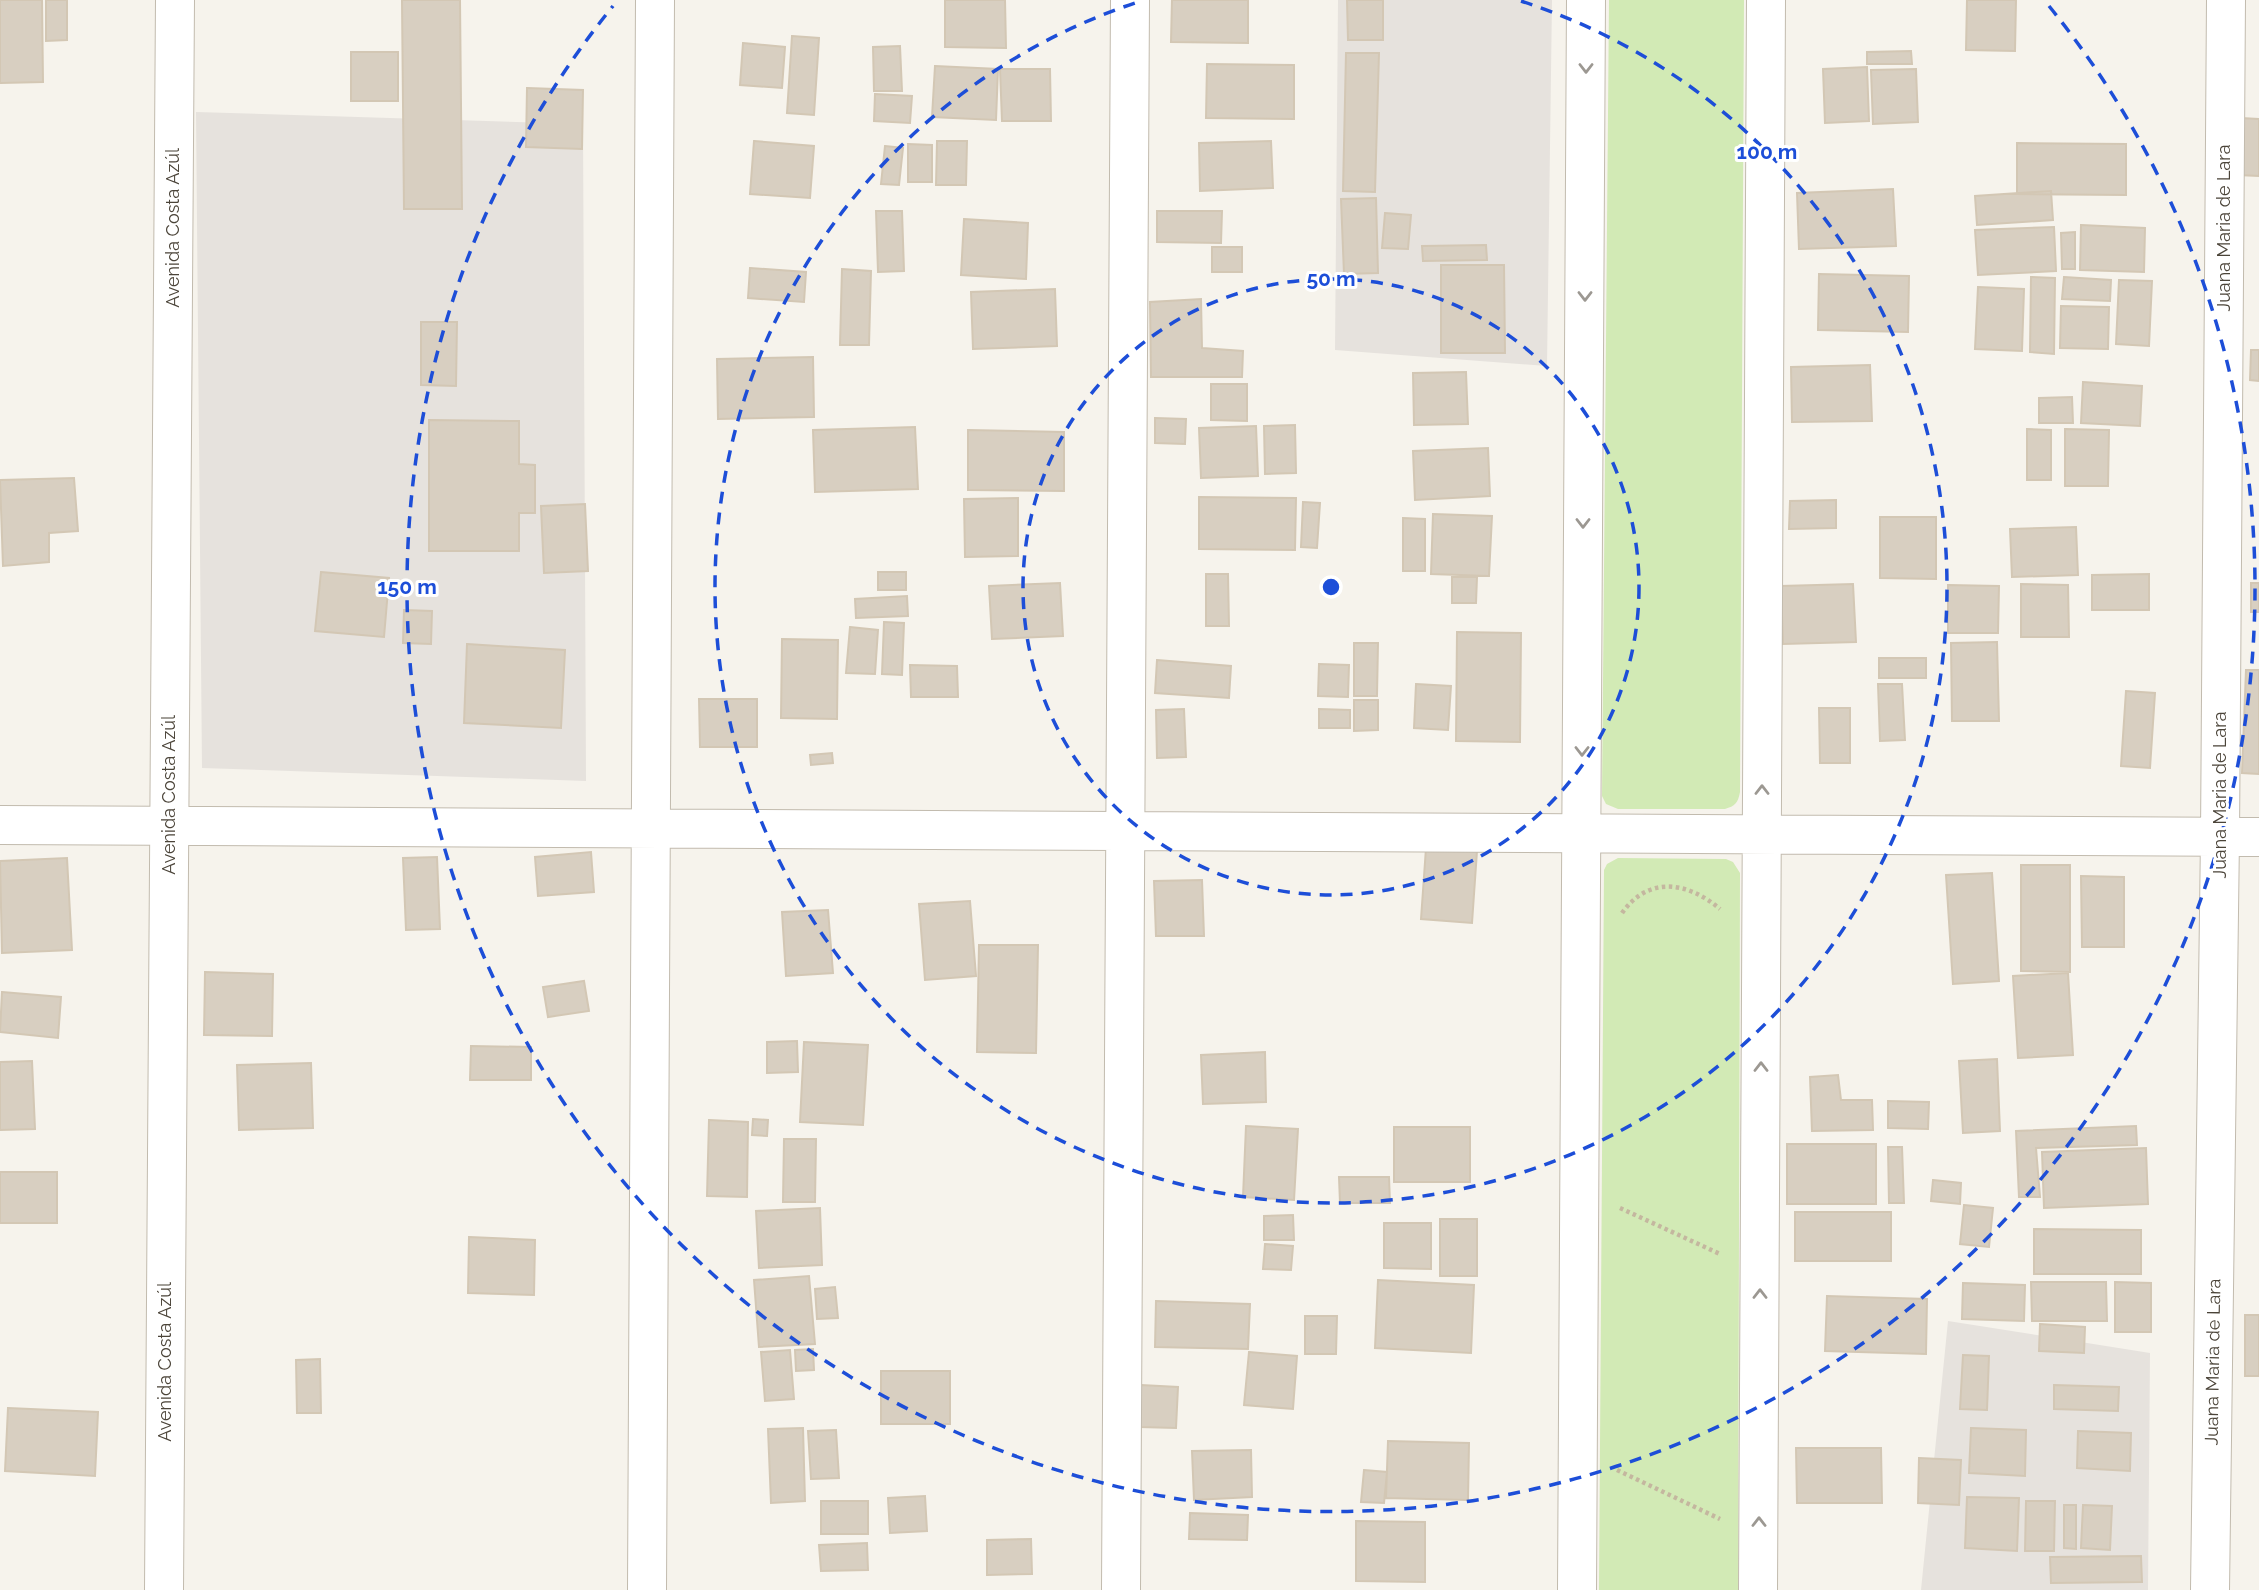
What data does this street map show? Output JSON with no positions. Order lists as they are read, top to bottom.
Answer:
{
  "streets": {
    "street": ["Avenida Costa Azúl", "Juana Maria de Lara"]
  },
  "rings": ["100 m", "50 m", "150 m"]
}
